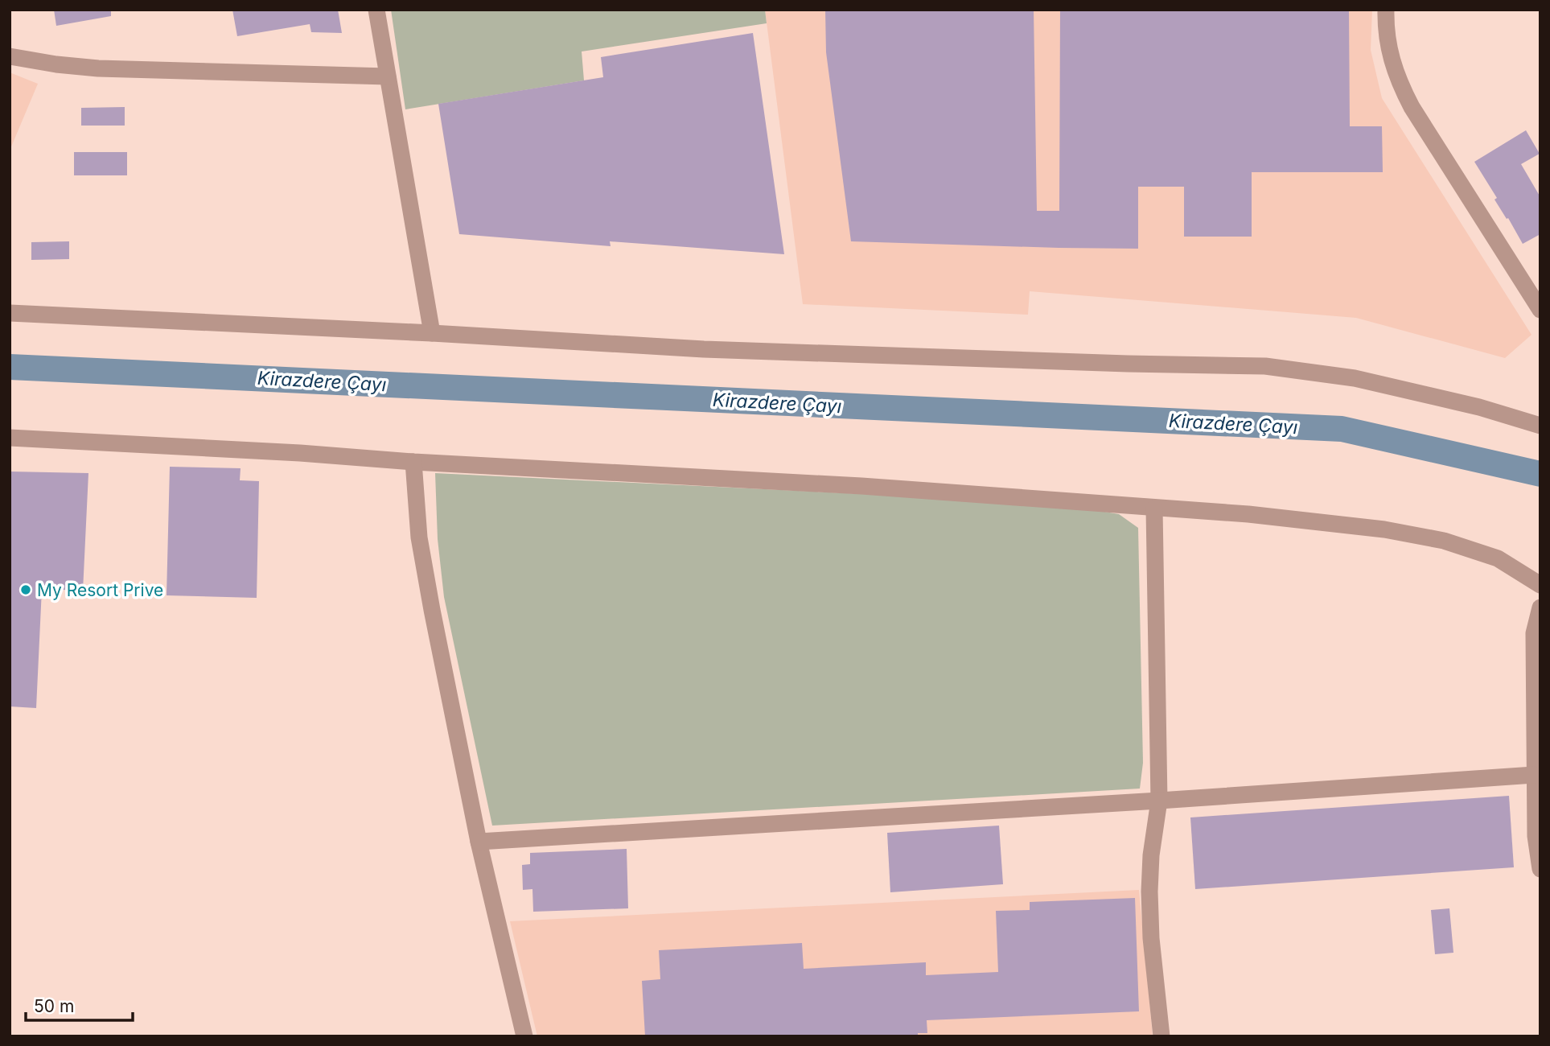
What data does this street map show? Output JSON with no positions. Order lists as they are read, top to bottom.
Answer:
{
  "water": ["Kirazdere Çayı"],
  "places": ["My Resort Prive"],
  "scale_bar": "50 m"
}
